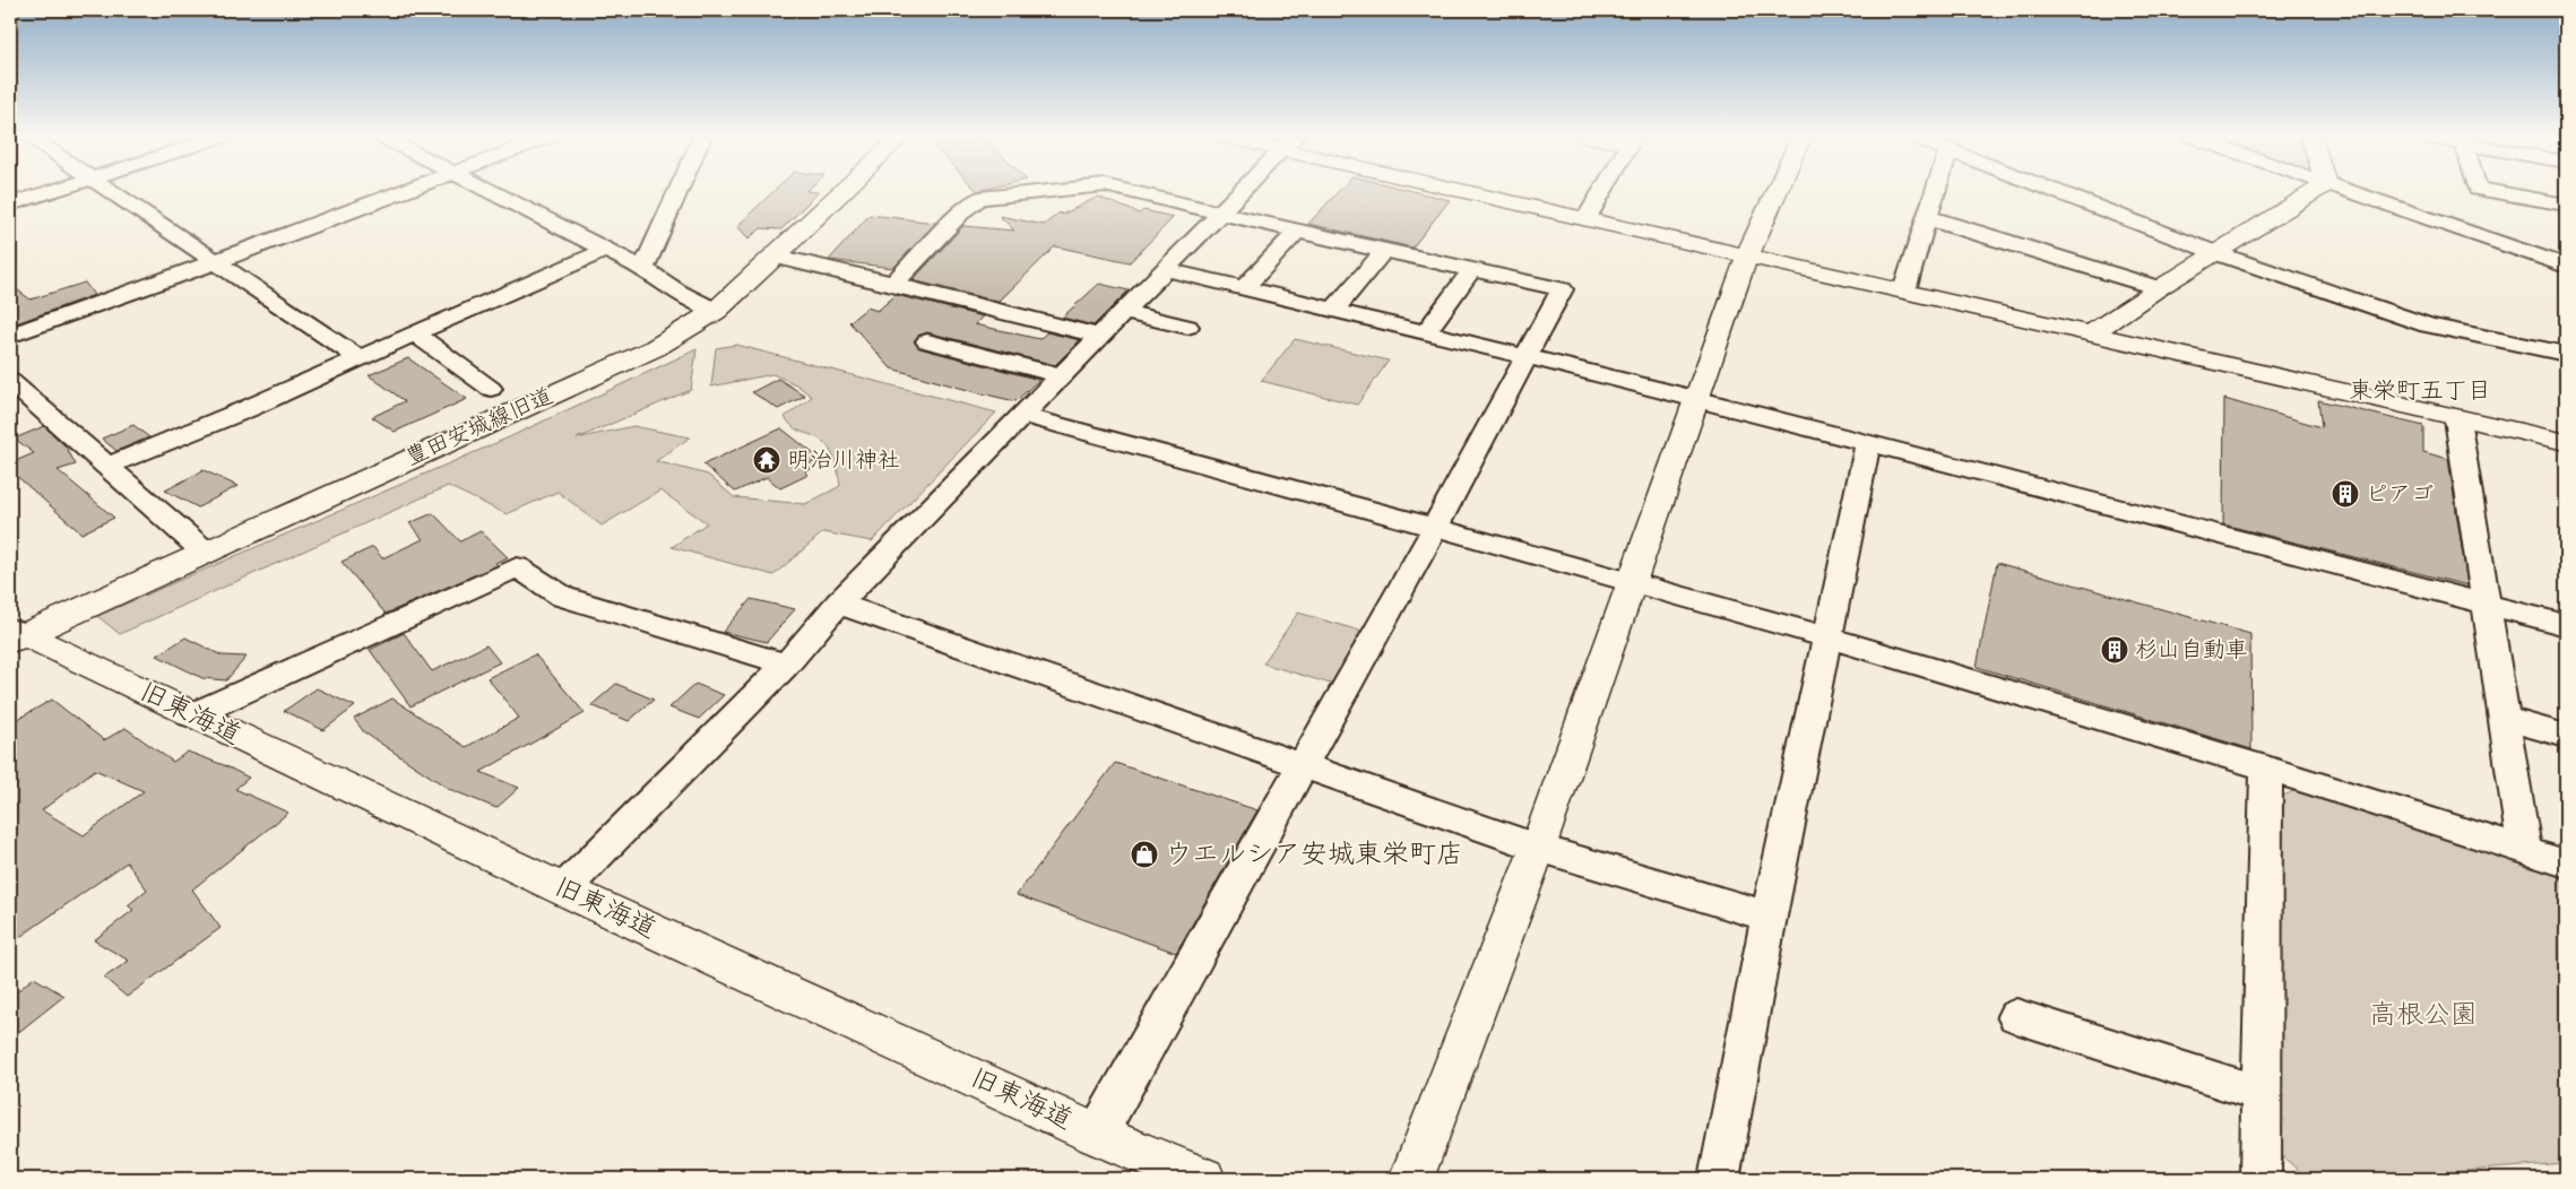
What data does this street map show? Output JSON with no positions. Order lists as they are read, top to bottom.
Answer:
{
  "streets": {
    "street": ["豊田安城線旧道", "旧東海道"]
  },
  "crossings": [
    ["豊田安城線旧道", "旧東海道"]
  ],
  "districts": ["東栄町五丁目"],
  "parks": ["高根公園"],
  "places": {
    "temple": ["明治川神社"],
    "building": ["ピアゴ", "杉山自動車"],
    "shop": ["ウエルシア安城東栄町店"]
  }
}
